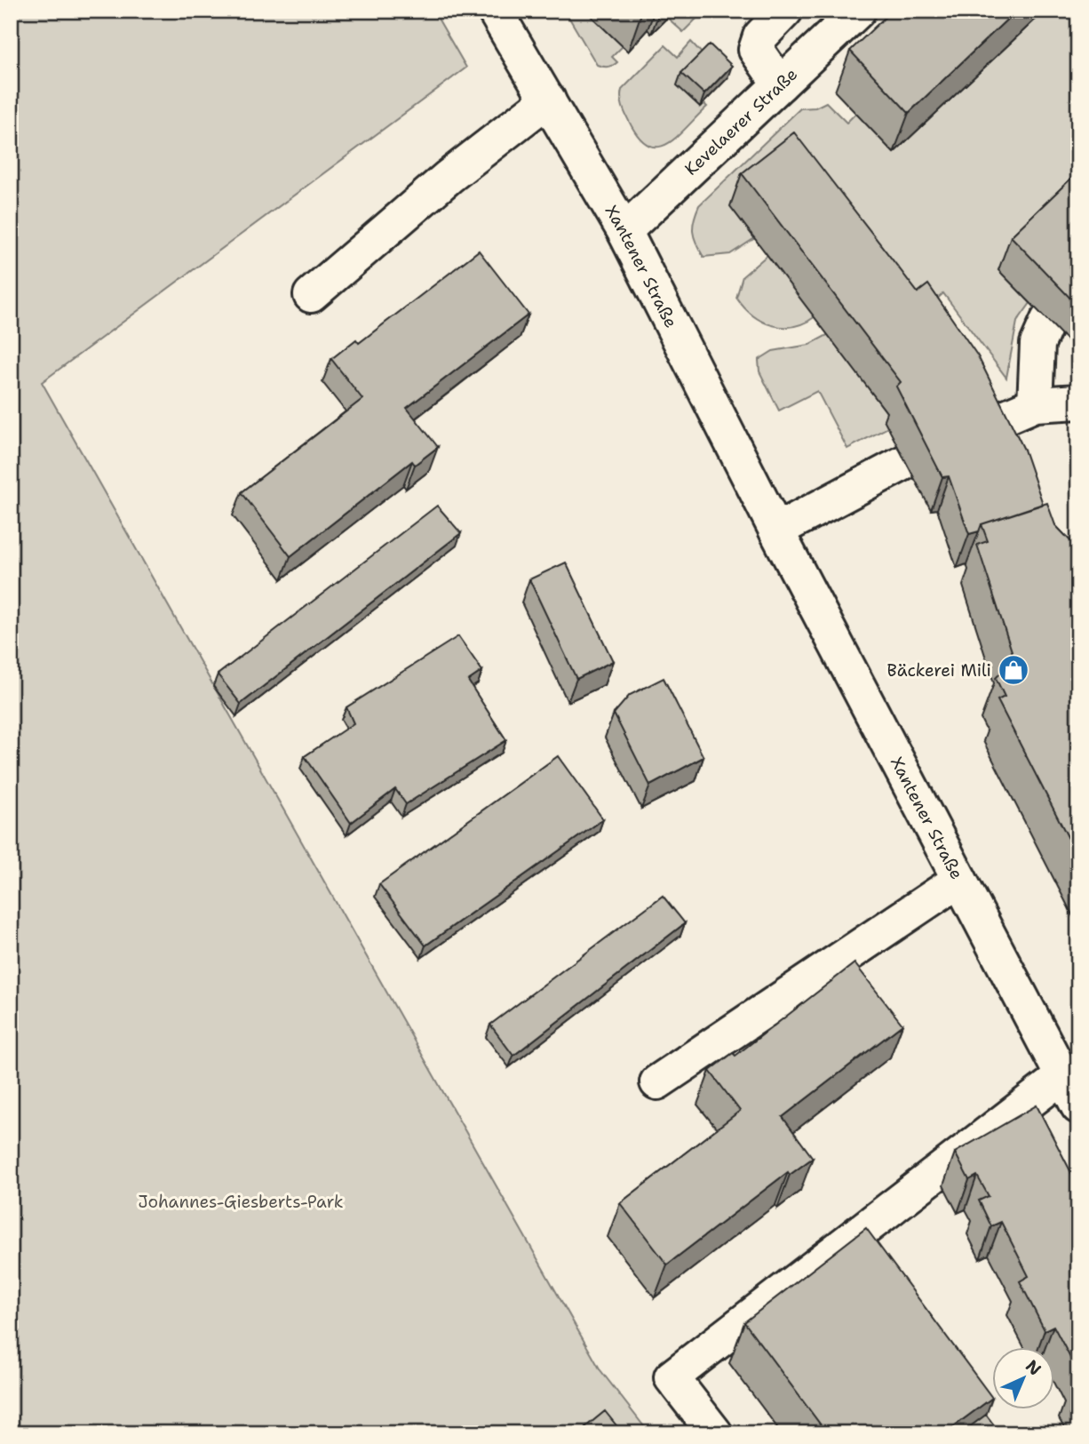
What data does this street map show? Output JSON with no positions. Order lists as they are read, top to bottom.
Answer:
{
  "streets": {
    "street": ["Kevelaerer Straße", "Xantener Straße"]
  },
  "crossings": [
    ["Kevelaerer Straße", "Xantener Straße"]
  ],
  "parks": ["Johannes-Giesberts-Park"],
  "places": {
    "shop": ["Bäckerei Mili"]
  },
  "north": "top right"
}
